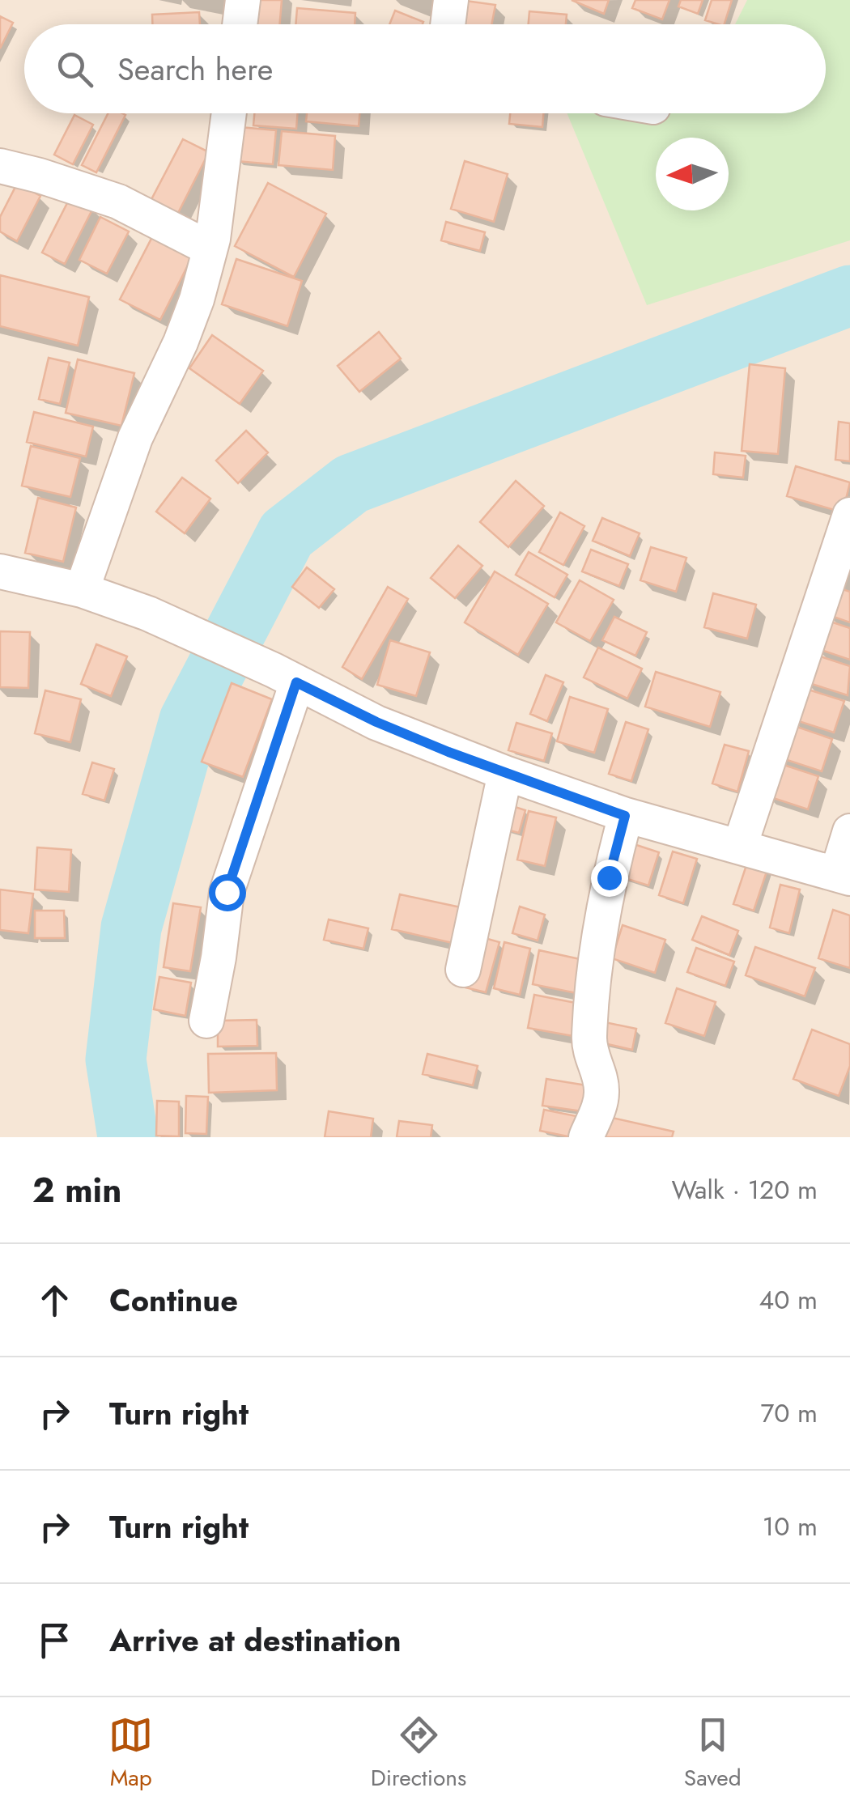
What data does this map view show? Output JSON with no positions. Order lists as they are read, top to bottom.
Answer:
{
  "north": "left",
  "page": {
    "search": "Search here",
    "heading": ["2 min", "Walk · 120 m"],
    "list": [
      ["Continue", "40 m"],
      ["Turn right", "70 m"],
      ["Turn right", "10 m"],
      "Arrive at destination"
    ],
    "nav": ["Map", "Directions", "Saved"]
  }
}
